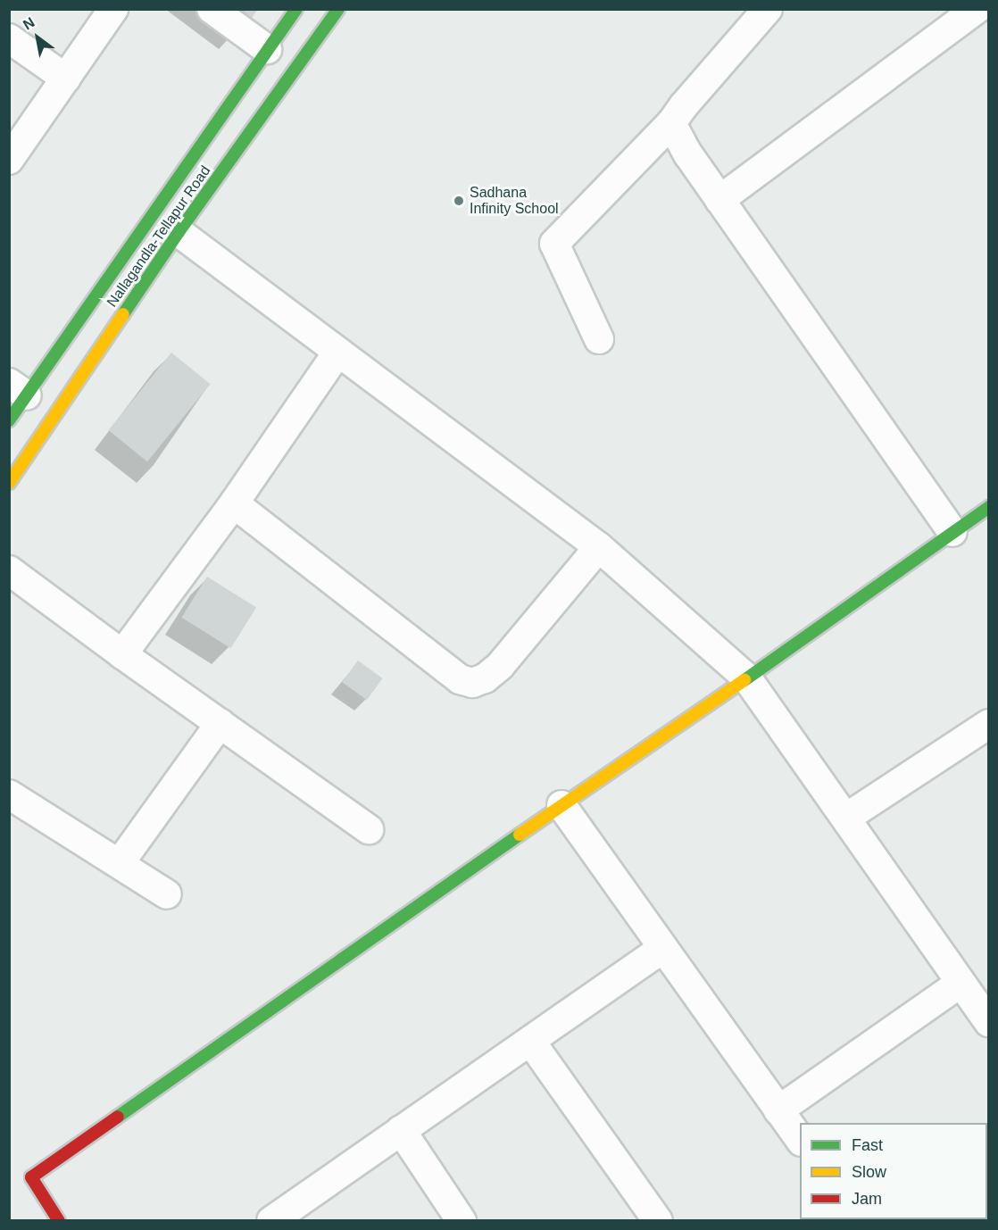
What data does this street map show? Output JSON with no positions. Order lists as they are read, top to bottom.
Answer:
{
  "streets": {
    "street": ["Nallagandla-Tellapur Road"]
  },
  "places": ["Sadhana Infinity School"],
  "legend": ["Fast", "Slow", "Jam"],
  "north": "top left"
}
